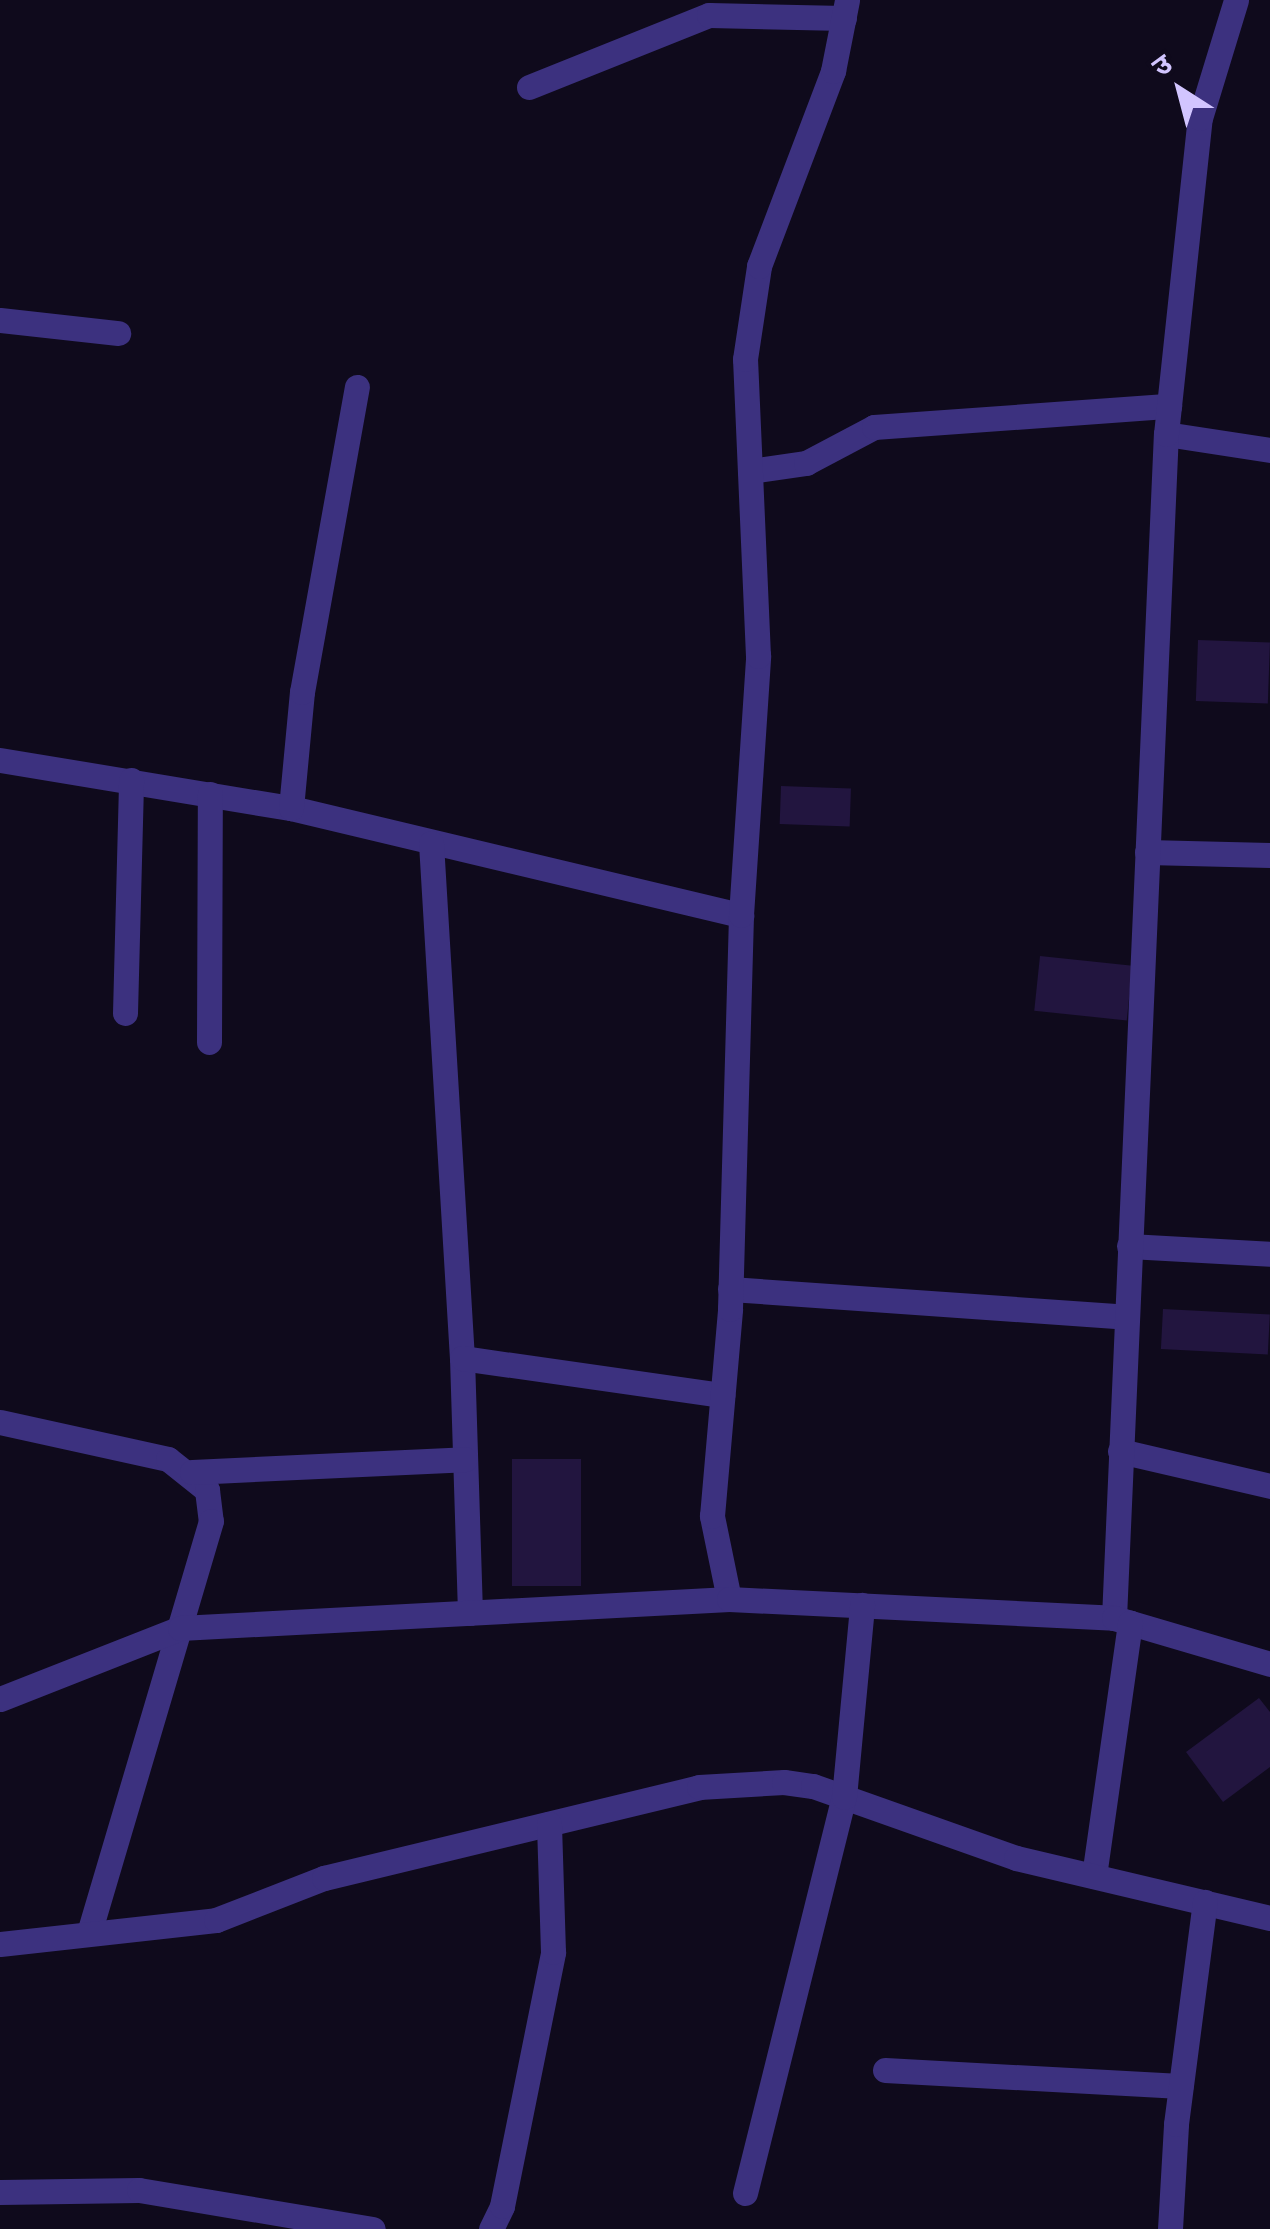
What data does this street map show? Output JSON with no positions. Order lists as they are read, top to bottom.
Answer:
{
  "north": "top left"
}
